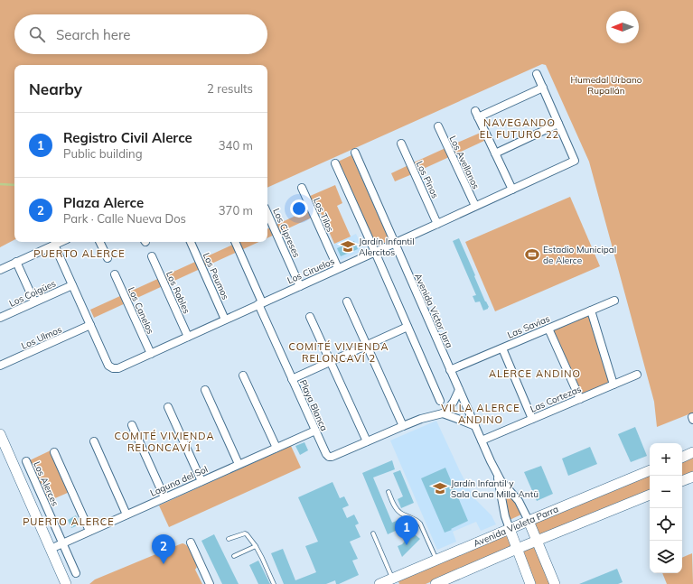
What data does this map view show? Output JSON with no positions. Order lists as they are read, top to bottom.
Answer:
{
  "streets": {
    "main road": ["Avenida Violeta Parra"],
    "street": [
      "Los Avellanos",
      "Los Pinos",
      "Los Tilos",
      "Los Cipreses",
      "Los Ciruelos",
      "Los Peumos",
      "Los Robles",
      "Los Coigües",
      "Los Canelos",
      "Avenida Víctor Jara",
      "Las Savias",
      "Los Ulmos",
      "Las Cortezas",
      "Playa Blanca",
      "Laguna del Sol",
      "Los Alerces"
    ]
  },
  "crossings": [
    ["Los Avellanos", "Los Ciruelos"],
    ["Los Pinos", "Los Ciruelos"],
    ["Los Tilos", "Los Ciruelos"],
    ["Los Cipreses", "Los Ciruelos"],
    ["Los Ciruelos", "Los Peumos"],
    ["Los Ciruelos", "Los Robles"],
    ["Los Ciruelos", "Los Canelos"],
    ["Los Ciruelos", "Avenida Víctor Jara"],
    ["Los Ciruelos", "Los Ulmos"],
    ["Los Ciruelos", "Playa Blanca"],
    ["Avenida Víctor Jara", "Las Savias"],
    ["Avenida Víctor Jara", "Las Cortezas"],
    ["Avenida Víctor Jara", "Avenida Violeta Parra"],
    ["Playa Blanca", "Laguna del Sol"],
    ["Laguna del Sol", "Los Alerces"]
  ],
  "districts": [
    "NAVEGANDO EL FUTURO 22",
    "PUERTO ALERCE",
    "COMITÉ VIVIENDA RELONCAVÍ 2",
    "ALERCE ANDINO",
    "VILLA ALERCE ANDINO",
    "COMITÉ VIVIENDA RELONCAVÍ 1",
    "PUERTO ALERCE"
  ],
  "parks": ["Humedal Urbano Rupallán"],
  "places": {
    "school or university": ["Jardín Infantil Alercitos", "Jardín Infantil y Sala Cuna Milla Antü"],
    "sports": ["Estadio Municipal de Alerce"]
  },
  "north": "left",
  "page": {
    "search": "Search here",
    "heading": ["Nearby", "2 results"],
    "list": [
      {
        "mark": "1",
        "name": "Registro Civil Alerce",
        "note": "Public building",
        "value": "340 m"
      },
      {
        "mark": "2",
        "name": "Plaza Alerce",
        "note": "Park · Calle Nueva Dos",
        "value": "370 m"
      }
    ],
    "map_buttons": ["+", "−"],
    "pins": ["1", "2"]
  }
}
